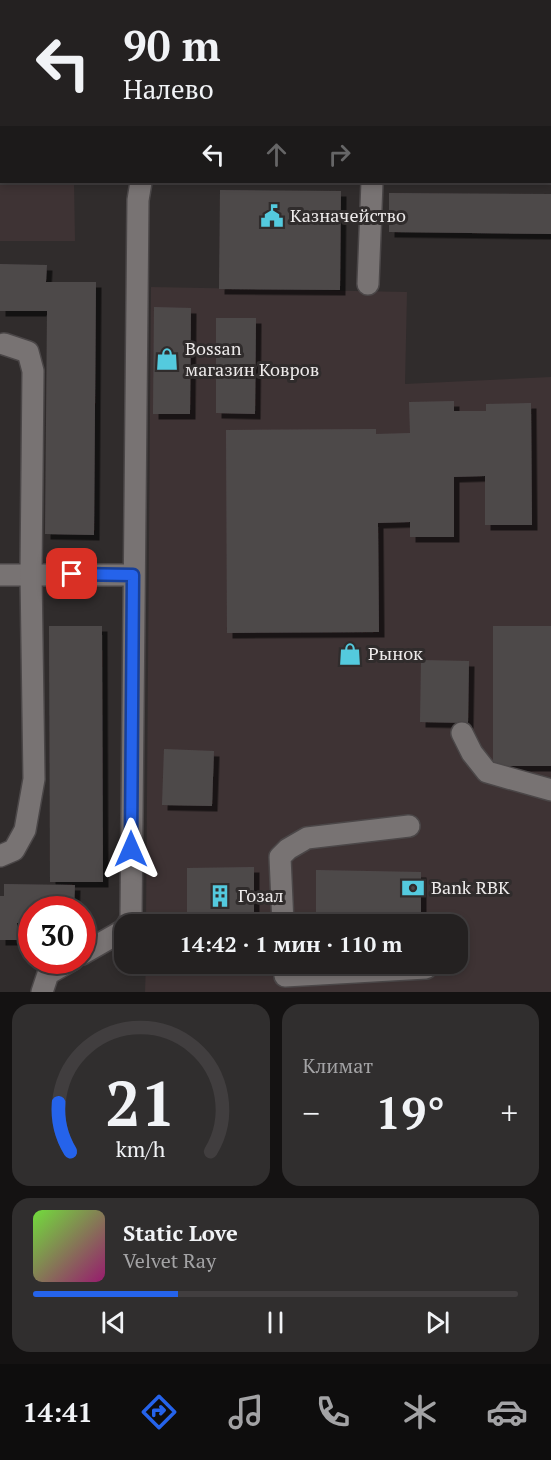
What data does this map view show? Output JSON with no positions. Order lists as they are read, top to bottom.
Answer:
{
  "places": {
    "public building": ["Казначейство"],
    "shop": ["Bossan магазин Ковров", "Рынок"],
    "bank": ["Bank RBK"],
    "building": ["Гозал"]
  },
  "page": {
    "turn": ["90 m", "Налево"],
    "limit": "30",
    "trip": "14:42 · 1 мин · 110 m",
    "tile": "Климат",
    "heat": ["−", "19°", "+"],
    "song": ["Static Love", "Velvet Ray"],
    "tabs": "14:41",
    "gauge": ["21", "km/h"]
  }
}
